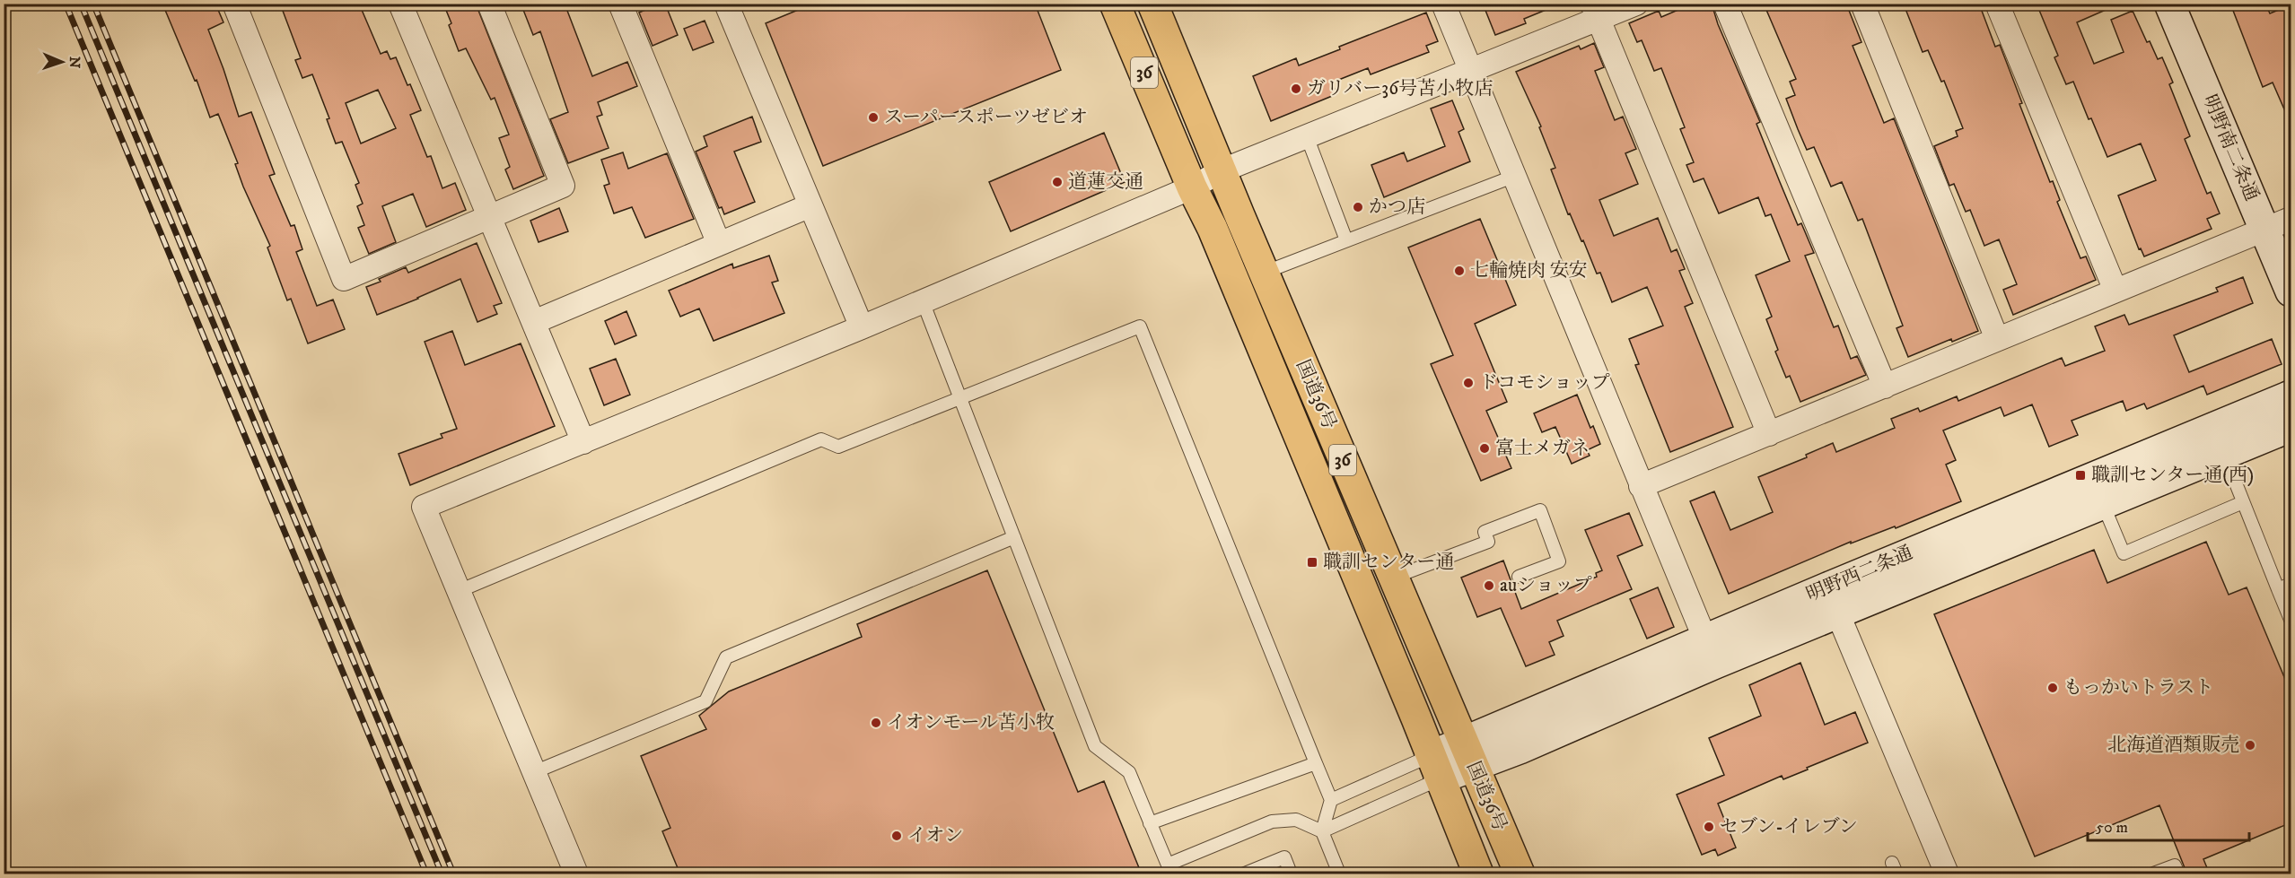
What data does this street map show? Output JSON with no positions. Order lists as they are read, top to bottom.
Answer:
{
  "streets": {
    "highway": ["36", "国道36号"],
    "street": ["明野南二条通", "明野西二条通"]
  },
  "crossings": [
    ["国道36号", "明野西二条通"]
  ],
  "places": {
    "other": [
      "ガリバー36号苫小牧店",
      "スーパースポーツゼビオ",
      "道蓮交通",
      "かつ店",
      "七輪焼肉 安安",
      "ドコモショップ",
      "富士メガネ",
      "auショップ",
      "もっかいトラスト",
      "イオンモール苫小牧",
      "北海道酒類販売",
      "セブン-イレブン",
      "イオン"
    ],
    "transit": ["職訓センター通(西)", "職訓センター通"]
  },
  "scale_bar": "50 m",
  "north": "right"
}
